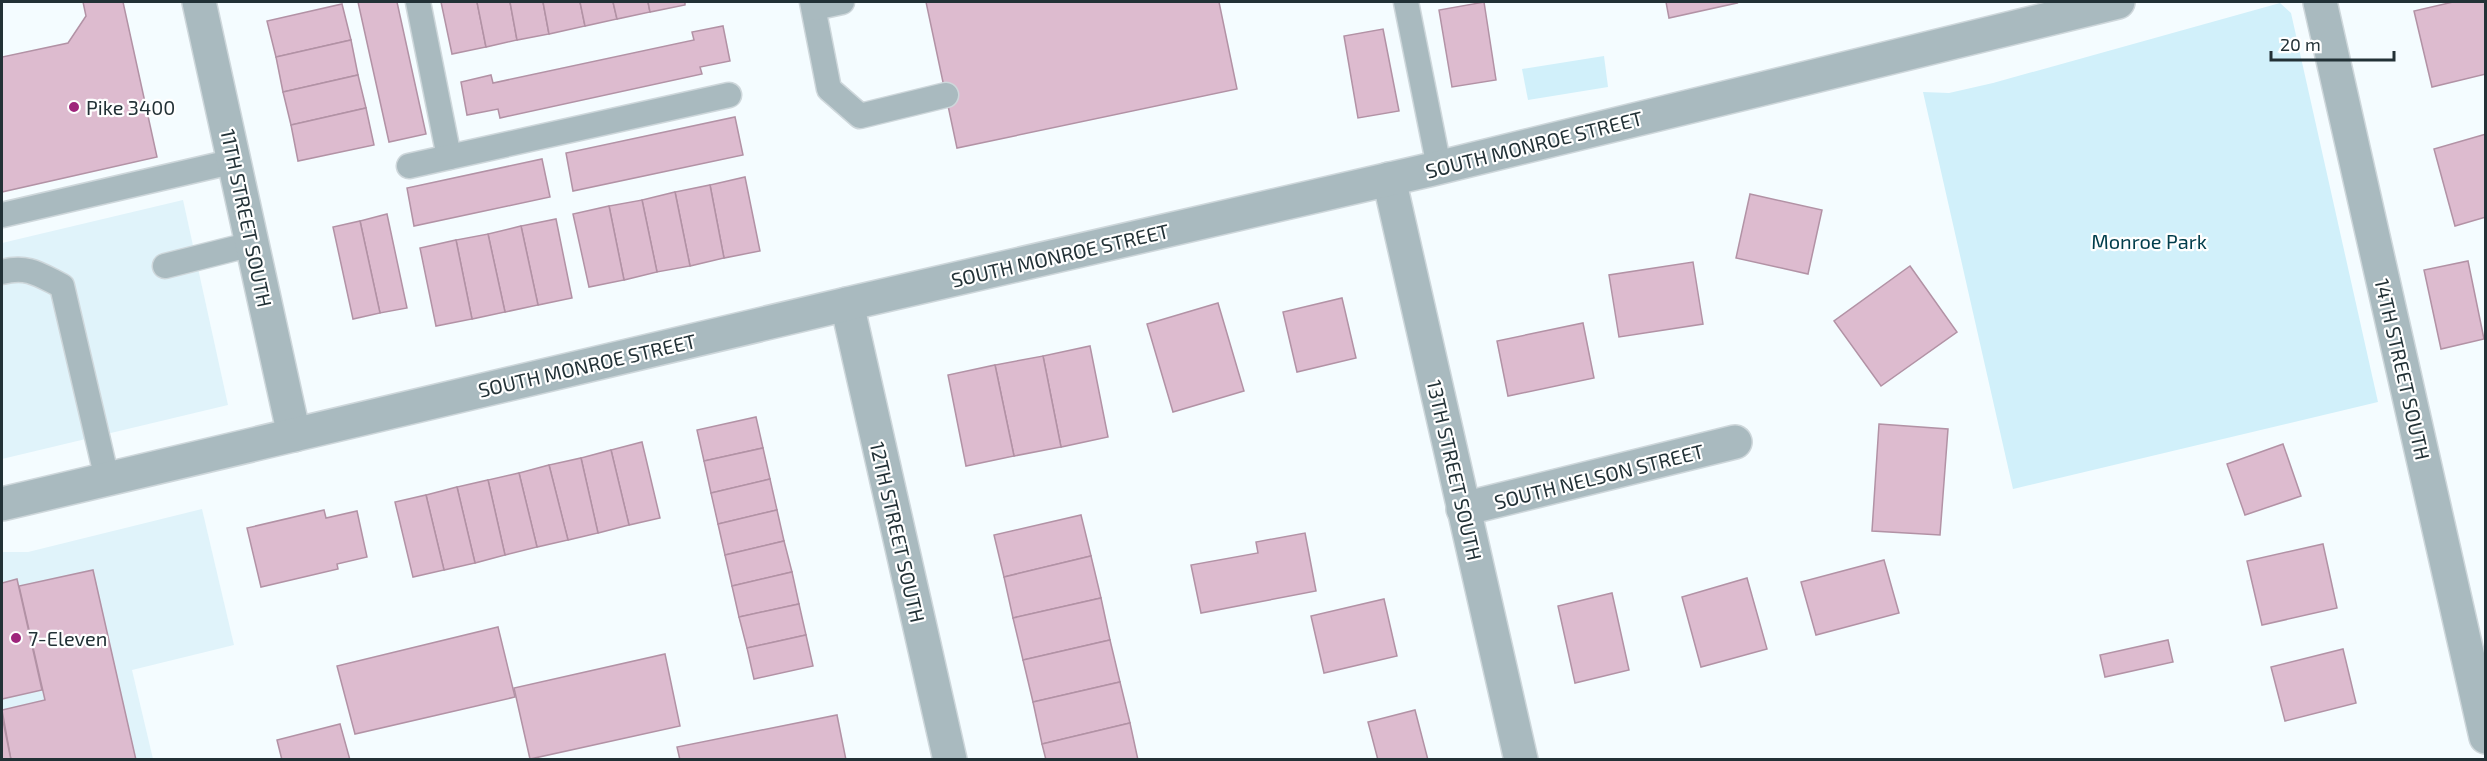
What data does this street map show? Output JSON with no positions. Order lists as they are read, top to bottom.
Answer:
{
  "streets": {
    "street": [
      "SOUTH MONROE STREET",
      "11TH STREET SOUTH",
      "14TH STREET SOUTH",
      "13TH STREET SOUTH",
      "SOUTH NELSON STREET",
      "12TH STREET SOUTH"
    ]
  },
  "crossings": [
    ["SOUTH MONROE STREET", "11TH STREET SOUTH"],
    ["SOUTH MONROE STREET", "13TH STREET SOUTH"],
    ["SOUTH MONROE STREET", "12TH STREET SOUTH"],
    ["13TH STREET SOUTH", "SOUTH NELSON STREET"]
  ],
  "parks": ["Monroe Park"],
  "places": ["Pike 3400", "7-Eleven"],
  "scale_bar": "20 m"
}
